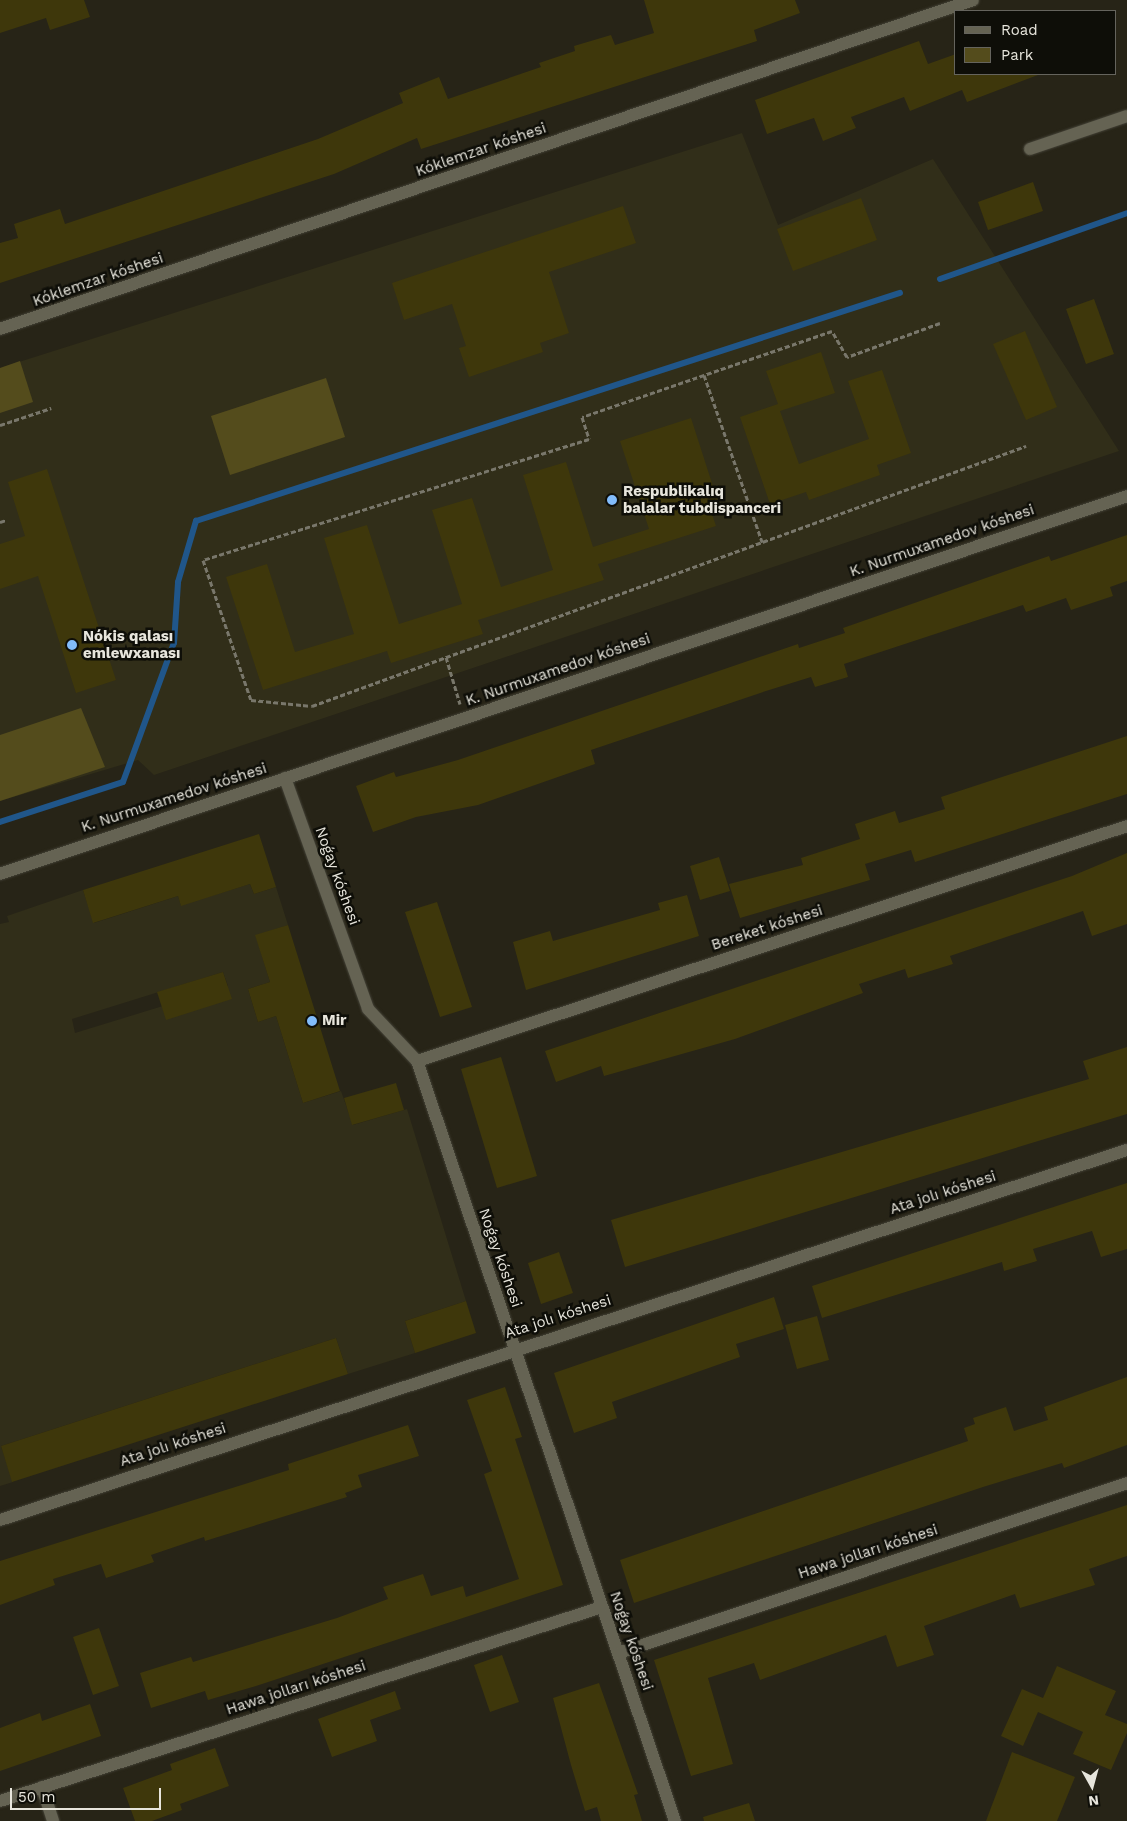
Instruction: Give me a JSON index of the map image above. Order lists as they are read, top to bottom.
{
  "streets": {
    "street": [
      "Kóklemzar kóshesi",
      "K. Nurmuxamedov kóshesi",
      "Noǵay kóshesi",
      "Bereket kóshesi",
      "Ata jolı kóshesi",
      "Hawa jolları kóshesi"
    ]
  },
  "crossings": [
    ["K. Nurmuxamedov kóshesi", "Noǵay kóshesi"],
    ["Noǵay kóshesi", "Bereket kóshesi"],
    ["Noǵay kóshesi", "Ata jolı kóshesi"],
    ["Noǵay kóshesi", "Hawa jolları kóshesi"]
  ],
  "places": ["Respublikalıq balalar tubdispanceri", "Nókis qalası emlewxanası", "Mir"],
  "legend": ["Road", "Park"],
  "scale_bar": "50 m",
  "north": "bottom"
}
